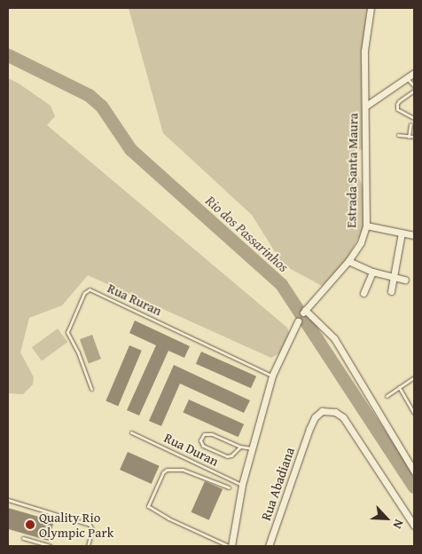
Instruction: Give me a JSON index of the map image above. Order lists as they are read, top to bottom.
{
  "streets": {
    "street": ["Estrada Santa Maura", "Rua Abadiana"],
    "lane": ["Rua Ruran", "Rua Duran"]
  },
  "water": ["Rio dos Passarinhos"],
  "places": ["Quality Rio Olympic Park"],
  "north": "bottom right"
}
